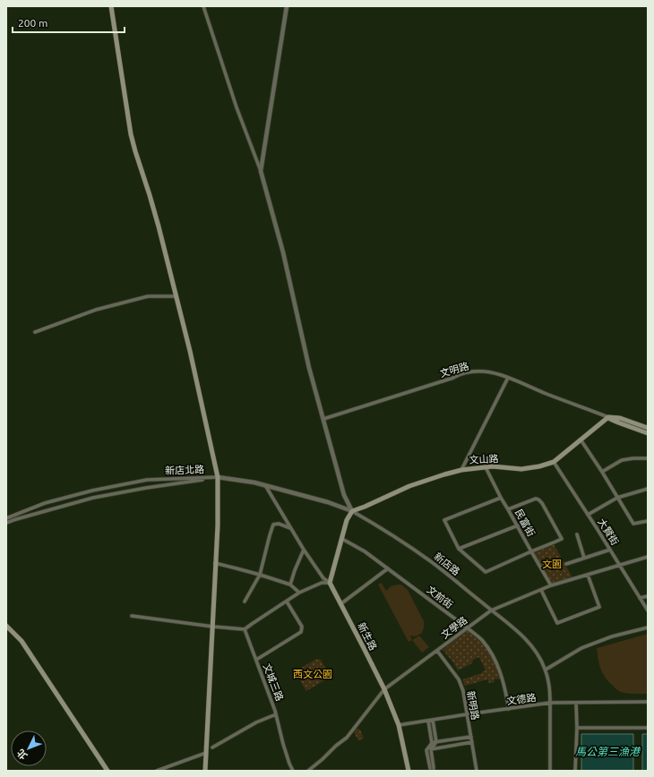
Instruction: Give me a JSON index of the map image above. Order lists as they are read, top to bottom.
{
  "streets": {
    "main road": ["文山路", "新生路"],
    "street": [
      "文明路",
      "新店北路",
      "民富街",
      "大賢街",
      "新店路",
      "文前街",
      "文學路",
      "文城三路",
      "文德路",
      "新明路"
    ]
  },
  "crossings": [
    ["文明路", "文山路"],
    ["文山路", "民富街"],
    ["文山路", "大賢街"],
    ["文山路", "新店路"],
    ["新店北路", "新店路"],
    ["民富街", "文學路"],
    ["大賢街", "文學路"],
    ["新店路", "文學路"],
    ["新店路", "文德路"],
    ["文前街", "文學路"],
    ["文前街", "文德路"],
    ["文學路", "新生路"],
    ["文學路", "新明路"],
    ["新生路", "文德路"],
    ["文德路", "新明路"]
  ],
  "water": ["馬公第三漁港"],
  "parks": ["文園", "西文公園"],
  "scale_bar": "200 m",
  "north": "bottom left"
}
